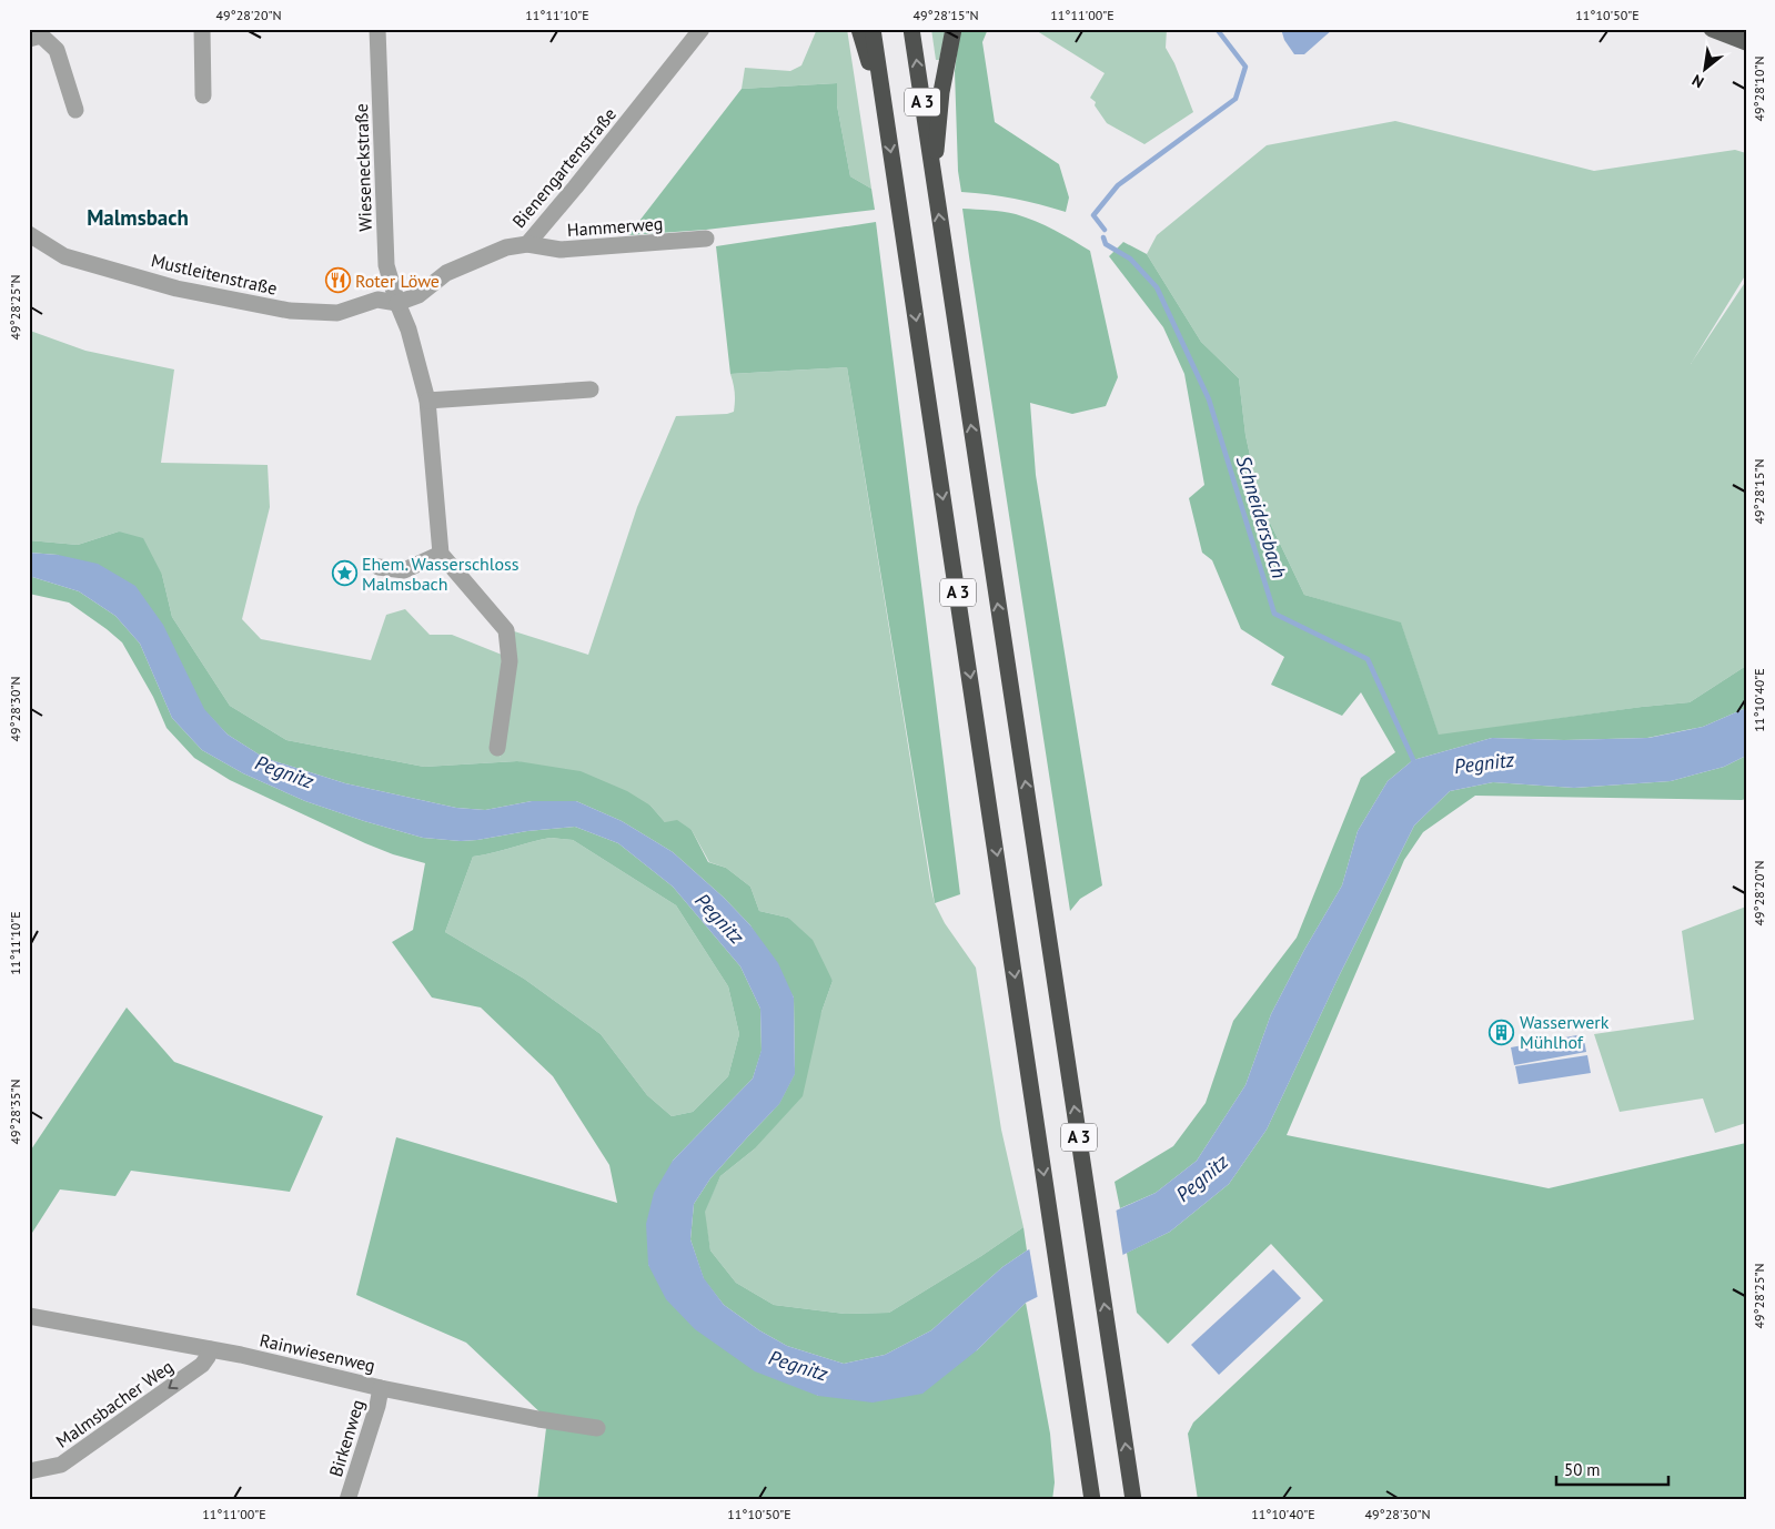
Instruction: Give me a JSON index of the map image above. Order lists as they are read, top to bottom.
{
  "streets": {
    "highway": ["A 3"],
    "street": [
      "Wieseneckstraße",
      "Bienengartenstraße",
      "Hammerweg",
      "Mustleitenstraße",
      "Rainwiesenweg",
      "Malmsbacher Weg",
      "Birkenweg"
    ]
  },
  "crossings": [
    ["Wieseneckstraße", "Bienengartenstraße"],
    ["Wieseneckstraße", "Mustleitenstraße"],
    ["Bienengartenstraße", "Hammerweg"],
    ["Bienengartenstraße", "Mustleitenstraße"],
    ["Rainwiesenweg", "Malmsbacher Weg"],
    ["Rainwiesenweg", "Birkenweg"]
  ],
  "one_way": ["Malmsbacher Weg"],
  "districts": ["Malmsbach"],
  "water": ["Schneidersbach", "Pegnitz"],
  "places": {
    "restaurant": ["Roter Löwe"],
    "place": ["Ehem. Wasserschloss Malmsbach"],
    "building": ["Wasserwerk Mühlhof"]
  },
  "scale_bar": "50 m",
  "north": "bottom left",
  "coordinates": [
    "49°28'20\"N",
    "11°11'10\"E",
    "49°28'15\"N",
    "11°11'00\"E",
    "11°10'50\"E",
    "49°28'10\"N",
    "49°28'25\"N",
    "11°10'40\"E",
    "49°28'30\"N",
    "49°28'35\"N"
  ]
}
